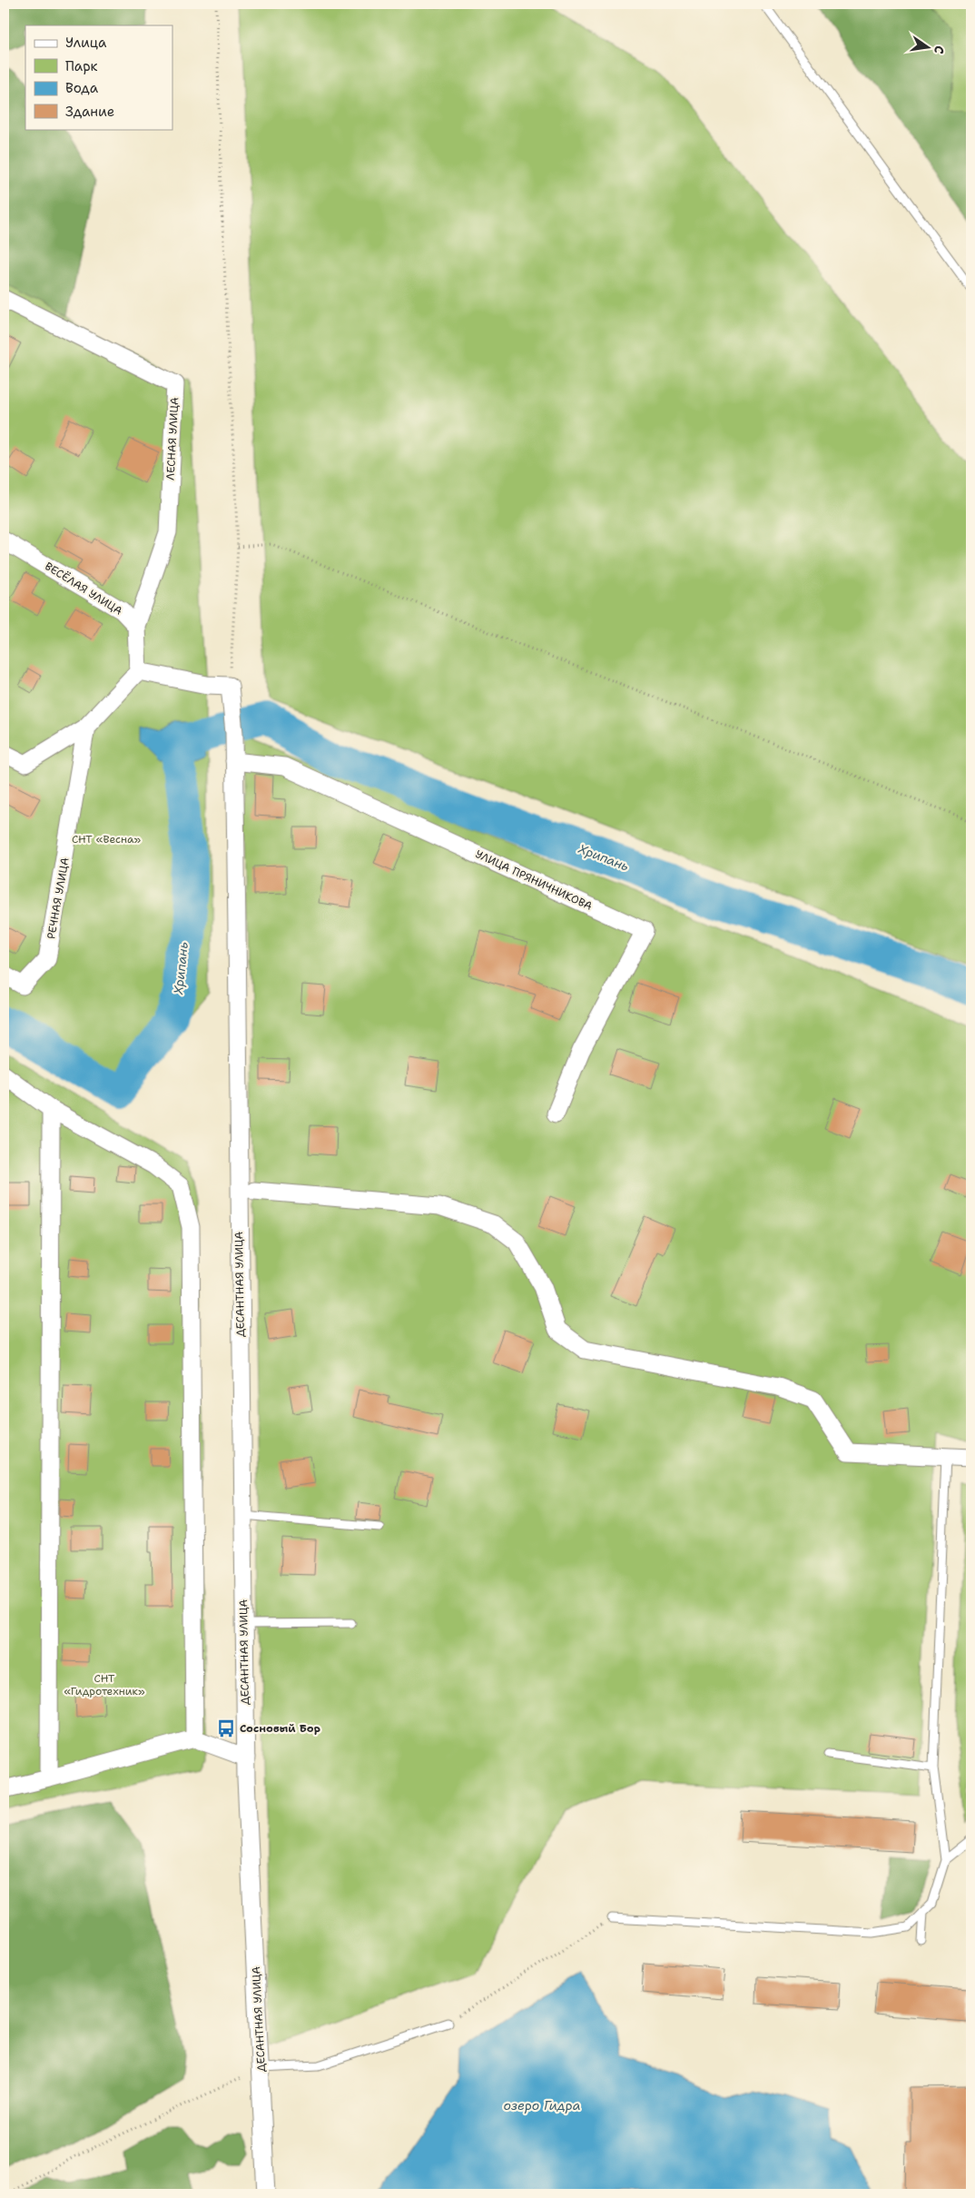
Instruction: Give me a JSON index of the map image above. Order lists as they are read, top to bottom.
{
  "streets": {
    "street": [
      "ЛЕСНАЯ УЛИЦА",
      "ВЕСЁЛАЯ УЛИЦА",
      "УЛИЦА ПРЯНИЧНИКОВА",
      "РЕЧНАЯ УЛИЦА",
      "ДЕСАНТНАЯ УЛИЦА"
    ]
  },
  "crossings": [
    ["ЛЕСНАЯ УЛИЦА", "ВЕСЁЛАЯ УЛИЦА"],
    ["УЛИЦА ПРЯНИЧНИКОВА", "ДЕСАНТНАЯ УЛИЦА"]
  ],
  "water": ["Хрипань", "озеро Гидра"],
  "parks": ["СНТ «Весна»", "СНТ «Гидротехник»"],
  "places": {
    "bus stop": ["Сосновый Бор"]
  },
  "legend": [
    "Улица",
    "Парк",
    "Вода",
    "Здание"
  ],
  "north": "right"
}
